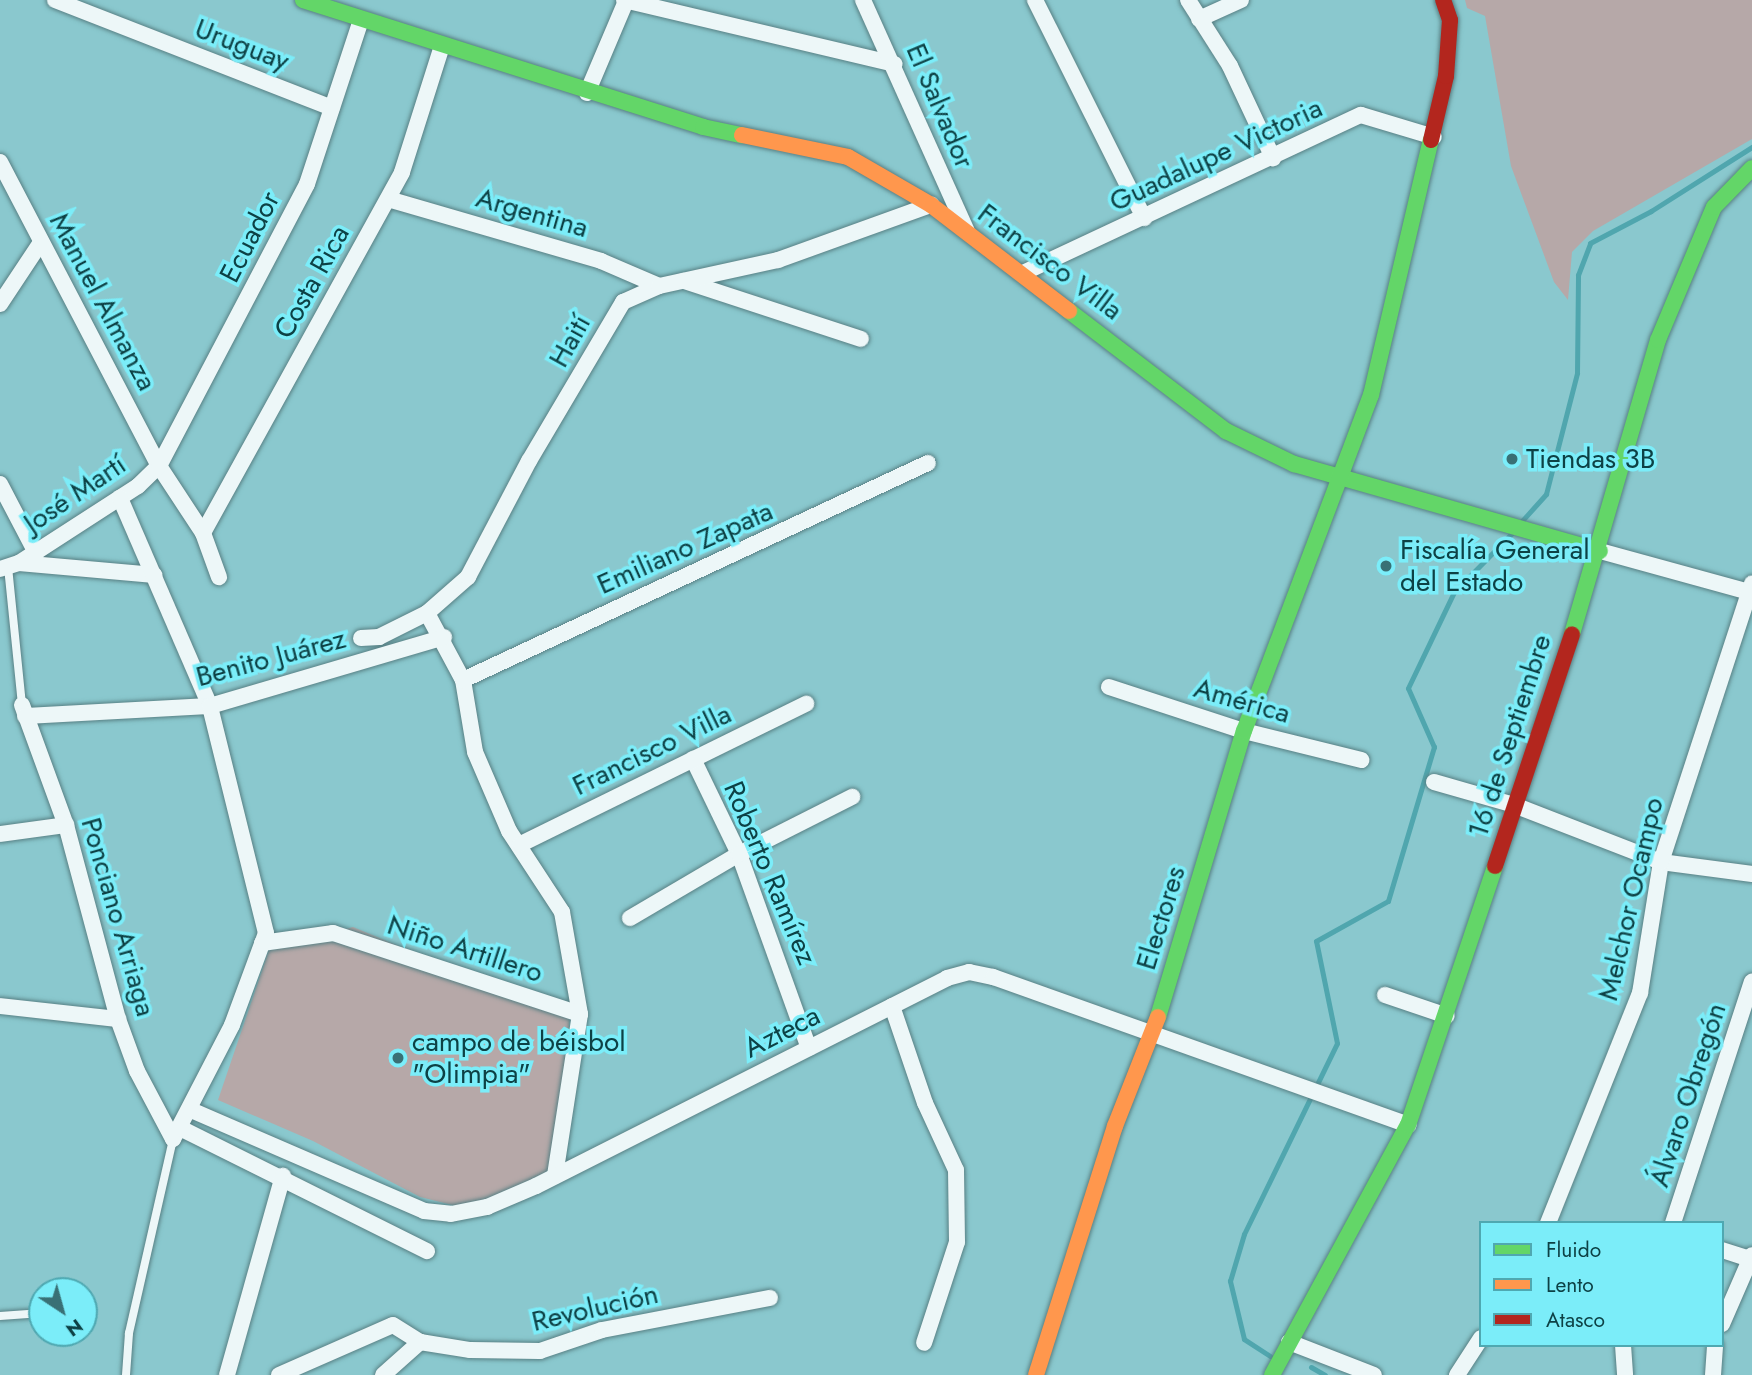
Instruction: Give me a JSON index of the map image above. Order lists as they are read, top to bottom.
{
  "streets": {
    "street": [
      "Uruguay",
      "El Salvador",
      "Guadalupe Victoria",
      "Argentina",
      "Ecuador",
      "Francisco Villa",
      "Costa Rica",
      "Manuel Almanza",
      "Haití",
      "José Martí",
      "Emiliano Zapata",
      "Benito Juárez",
      "América",
      "16 de Septiembre",
      "Roberto Ramírez",
      "Melchor Ocampo",
      "Ponciano Arriaga",
      "Electores",
      "Niño Artillero",
      "Azteca",
      "Álvaro Obregón",
      "Revolución"
    ]
  },
  "crossings": [
    ["Uruguay", "Ecuador"],
    ["El Salvador", "Francisco Villa"],
    ["Guadalupe Victoria", "Francisco Villa"],
    ["Guadalupe Victoria", "Electores"],
    ["Argentina", "Costa Rica"],
    ["Argentina", "Haití"],
    ["Ecuador", "Francisco Villa"],
    ["Ecuador", "Manuel Almanza"],
    ["Ecuador", "José Martí"],
    ["Francisco Villa", "Costa Rica"],
    ["Francisco Villa", "Haití"],
    ["Francisco Villa", "16 de Septiembre"],
    ["Francisco Villa", "Roberto Ramírez"],
    ["Francisco Villa", "Melchor Ocampo"],
    ["Francisco Villa", "Electores"],
    ["Manuel Almanza", "José Martí"],
    ["Benito Juárez", "Ponciano Arriaga"],
    ["América", "Electores"],
    ["16 de Septiembre", "Azteca"],
    ["Roberto Ramírez", "Azteca"],
    ["Electores", "Azteca"]
  ],
  "places": ["Tiendas 3B", "Fiscalía General del Estado", "campo de béisbol \"Olimpia\""],
  "legend": ["Fluido", "Lento", "Atasco"],
  "north": "bottom right"
}
